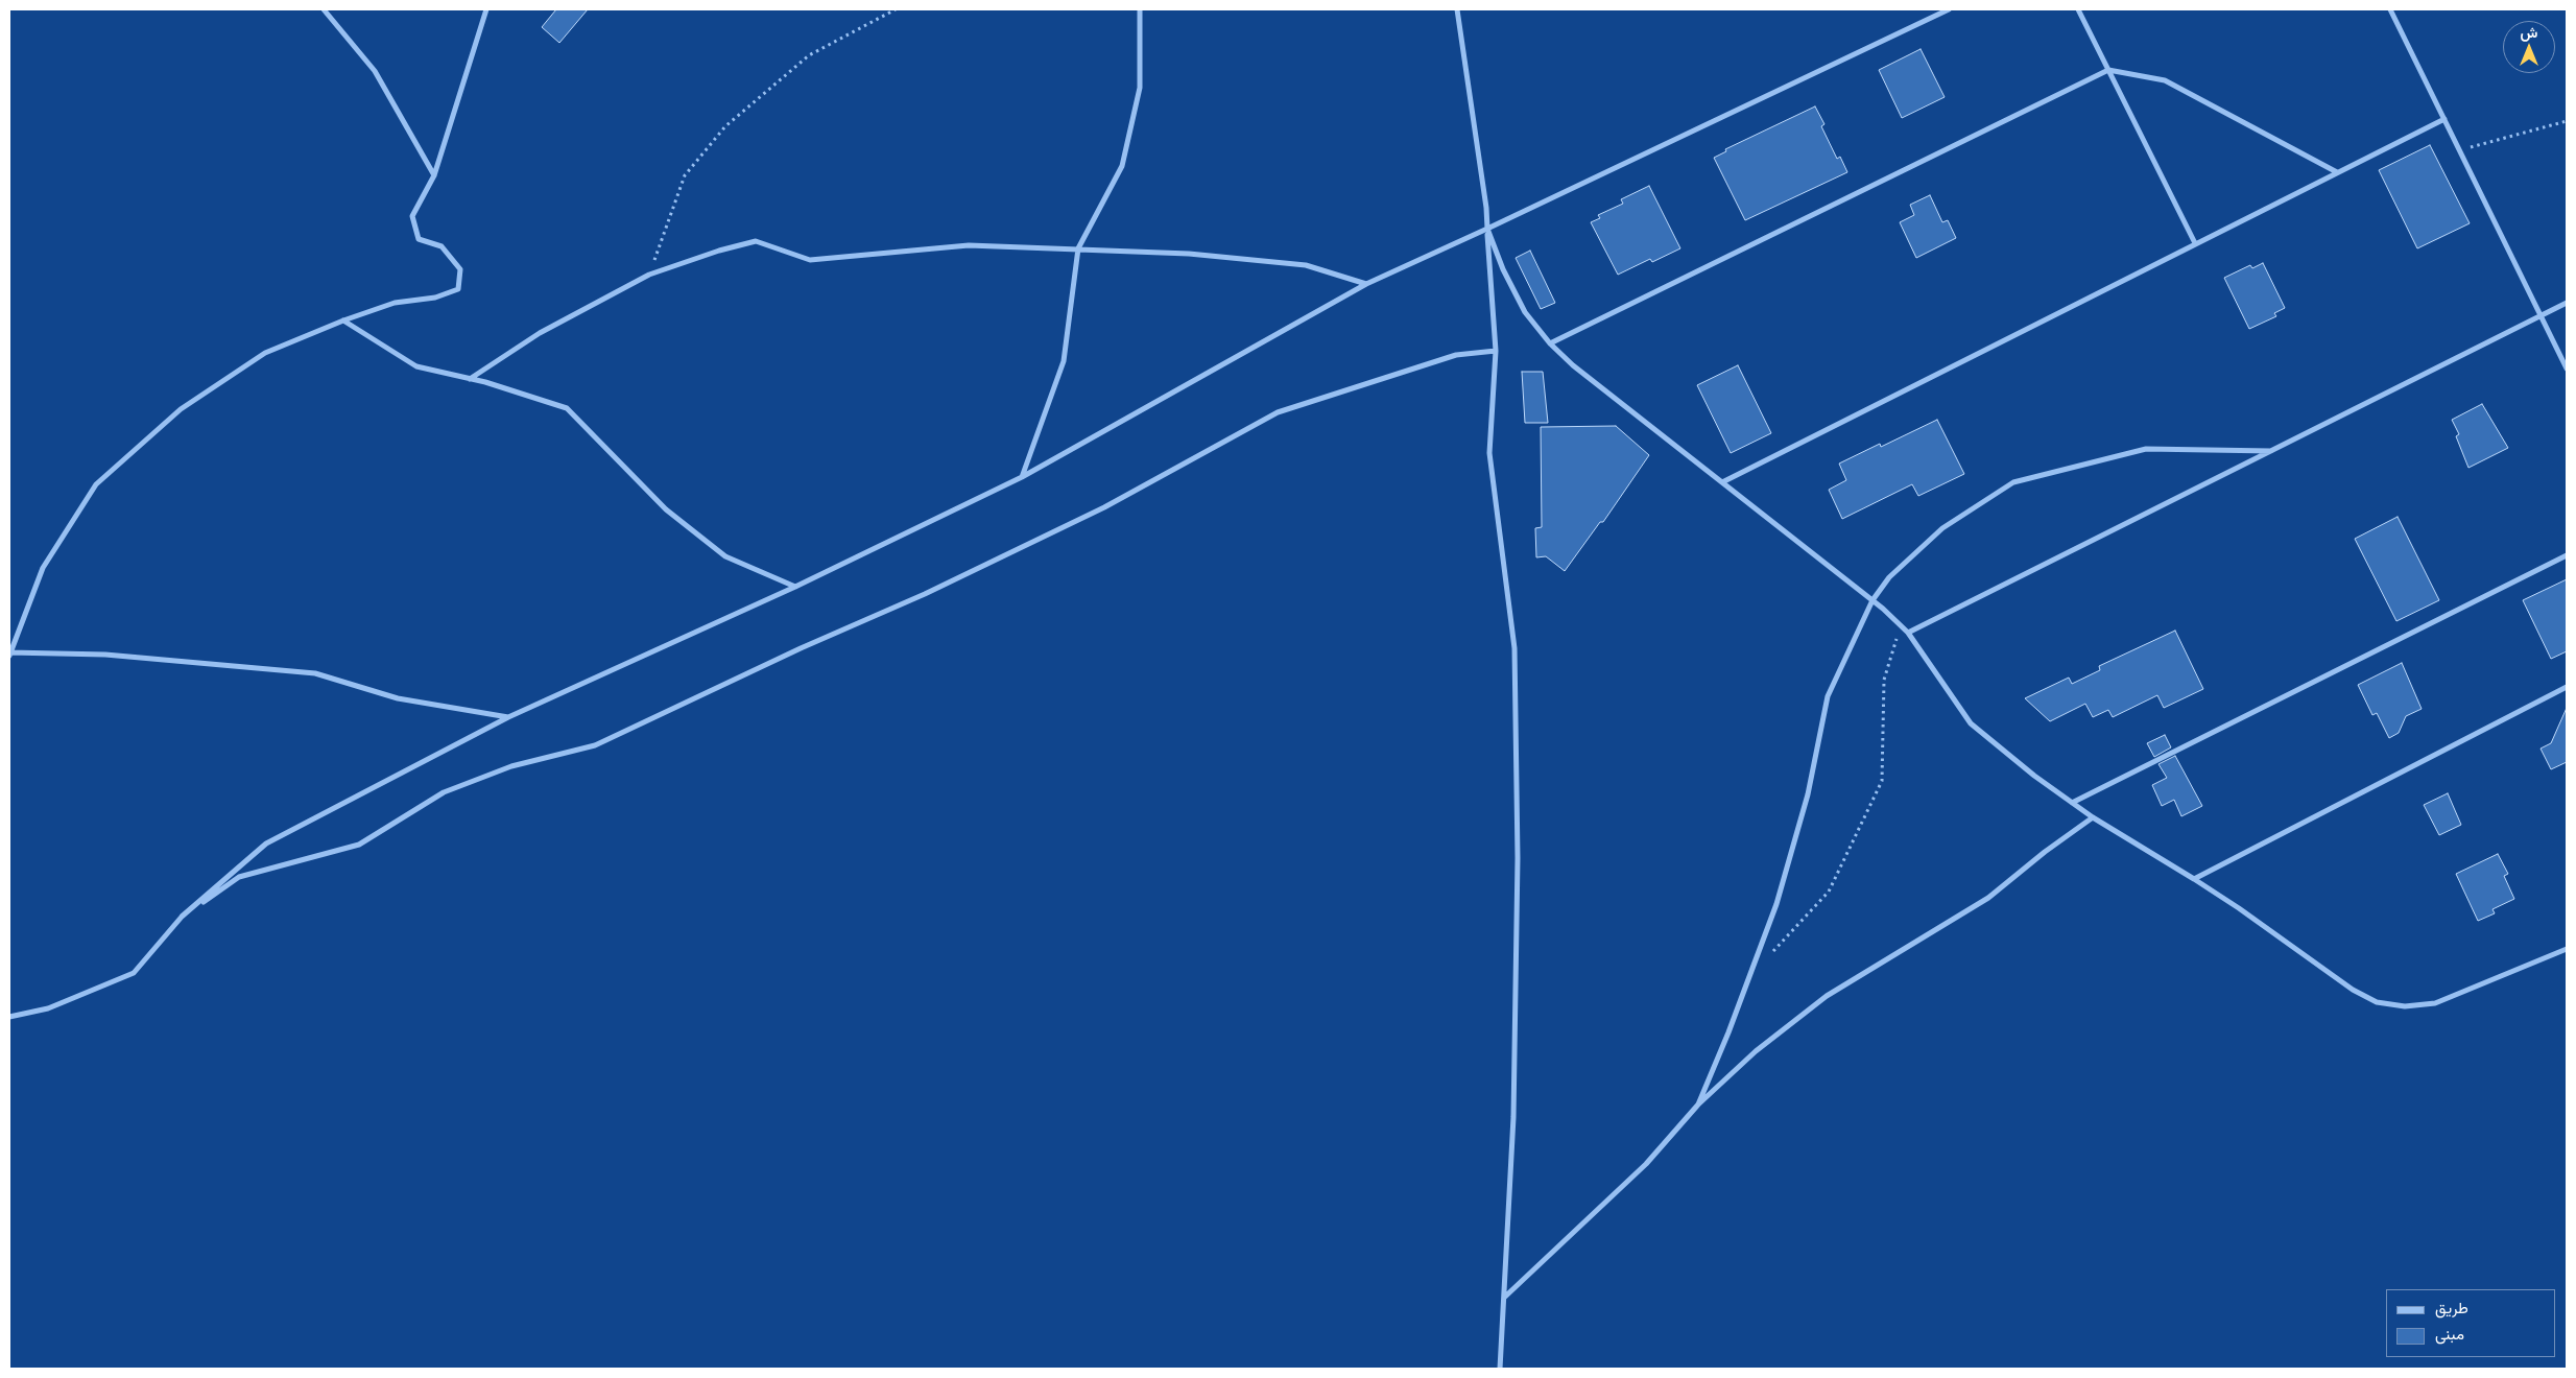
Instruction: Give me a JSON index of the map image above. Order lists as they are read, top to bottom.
{
  "legend": ["طريق", "مبنى"],
  "north": "top"
}
